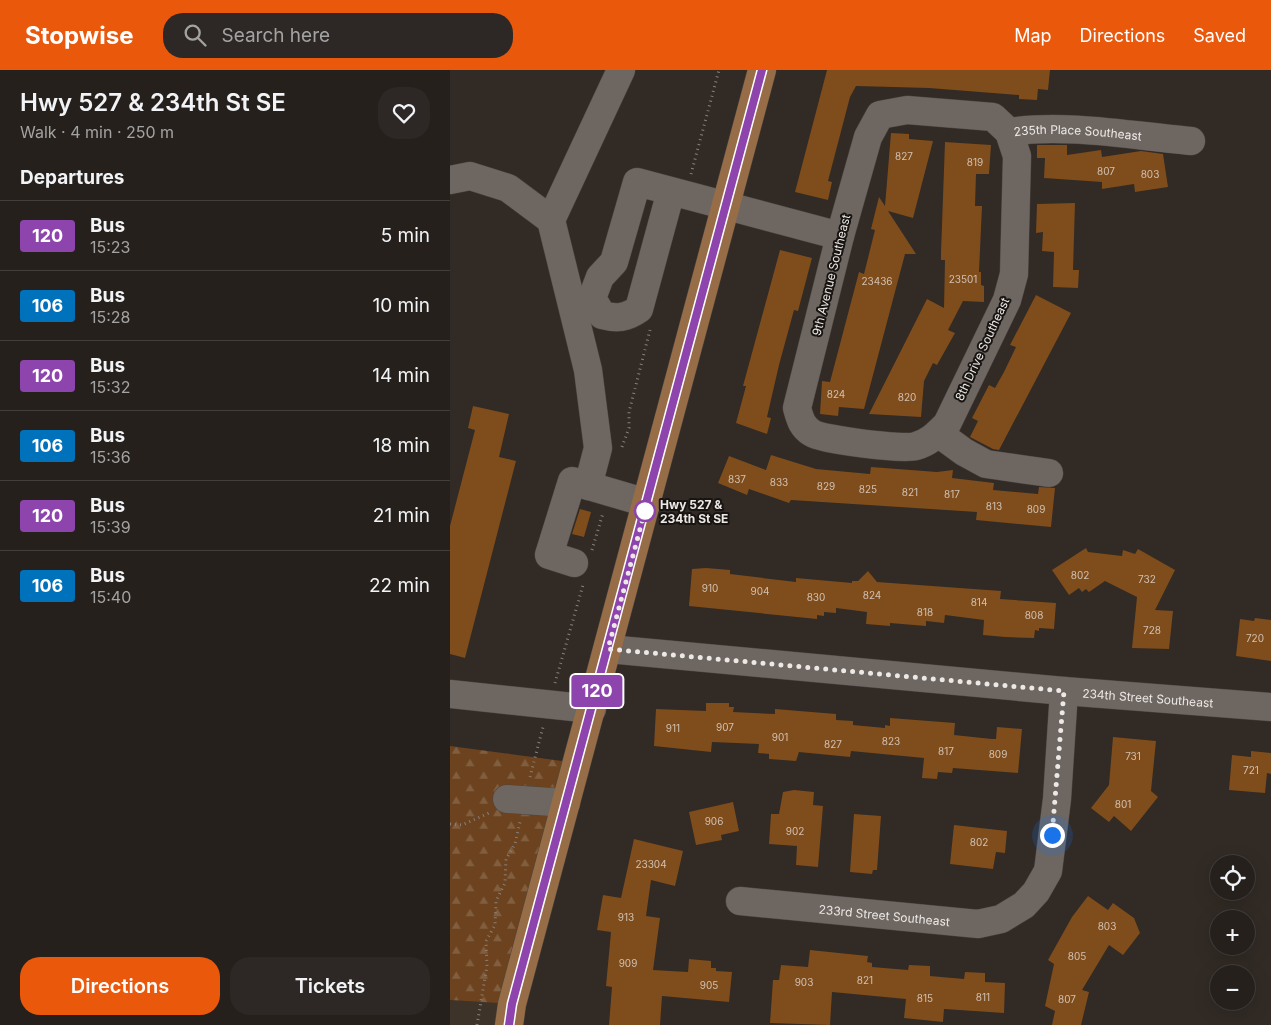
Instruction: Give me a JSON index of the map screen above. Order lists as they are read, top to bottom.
{
  "streets": {
    "street": [
      "235th Place Southeast",
      "9th Avenue Southeast",
      "8th Drive Southeast",
      "234th Street Southeast",
      "233rd Street Southeast"
    ]
  },
  "crossings": [
    ["235th Place Southeast", "9th Avenue Southeast"],
    ["235th Place Southeast", "8th Drive Southeast"],
    ["9th Avenue Southeast", "8th Drive Southeast"],
    ["234th Street Southeast", "233rd Street Southeast"]
  ],
  "places": ["Hwy 527 & 234th St SE"],
  "lines": ["bus line 120"],
  "house_numbers": [
    "827",
    "819",
    "807",
    "803",
    "23501",
    "23436",
    "824",
    "820",
    "837",
    "833",
    "829",
    "825",
    "821",
    "817",
    "813",
    "809",
    "802",
    "732",
    "910",
    "904",
    "824",
    "830",
    "814",
    "818",
    "808",
    "728",
    "720",
    "907",
    "911",
    "901",
    "823",
    "827",
    "817",
    "809",
    "731",
    "721",
    "801",
    "906",
    "902",
    "802",
    "23304",
    "913",
    "803",
    "805",
    "909",
    "821",
    "903",
    "905",
    "811",
    "815",
    "807"
  ],
  "page": {
    "header": "Stopwise",
    "search": "Search here",
    "nav": ["Map", "Directions", "Saved"],
    "heading": [
      ["Hwy 527 & 234th St SE", "Walk · 4 min · 250 m"],
      "Departures"
    ],
    "on_map": "120",
    "list": [
      {
        "mark": "120",
        "name": "Bus",
        "note": "15:23",
        "value": "5 min"
      },
      {
        "mark": "106",
        "name": "Bus",
        "note": "15:28",
        "value": "10 min"
      },
      {
        "mark": "120",
        "name": "Bus",
        "note": "15:32",
        "value": "14 min"
      },
      {
        "mark": "106",
        "name": "Bus",
        "note": "15:36",
        "value": "18 min"
      },
      {
        "mark": "120",
        "name": "Bus",
        "note": "15:39",
        "value": "21 min"
      },
      {
        "mark": "106",
        "name": "Bus",
        "note": "15:40",
        "value": "22 min"
      }
    ],
    "map_buttons": ["+", "−"],
    "buttons": ["Directions", "Tickets"]
  }
}
